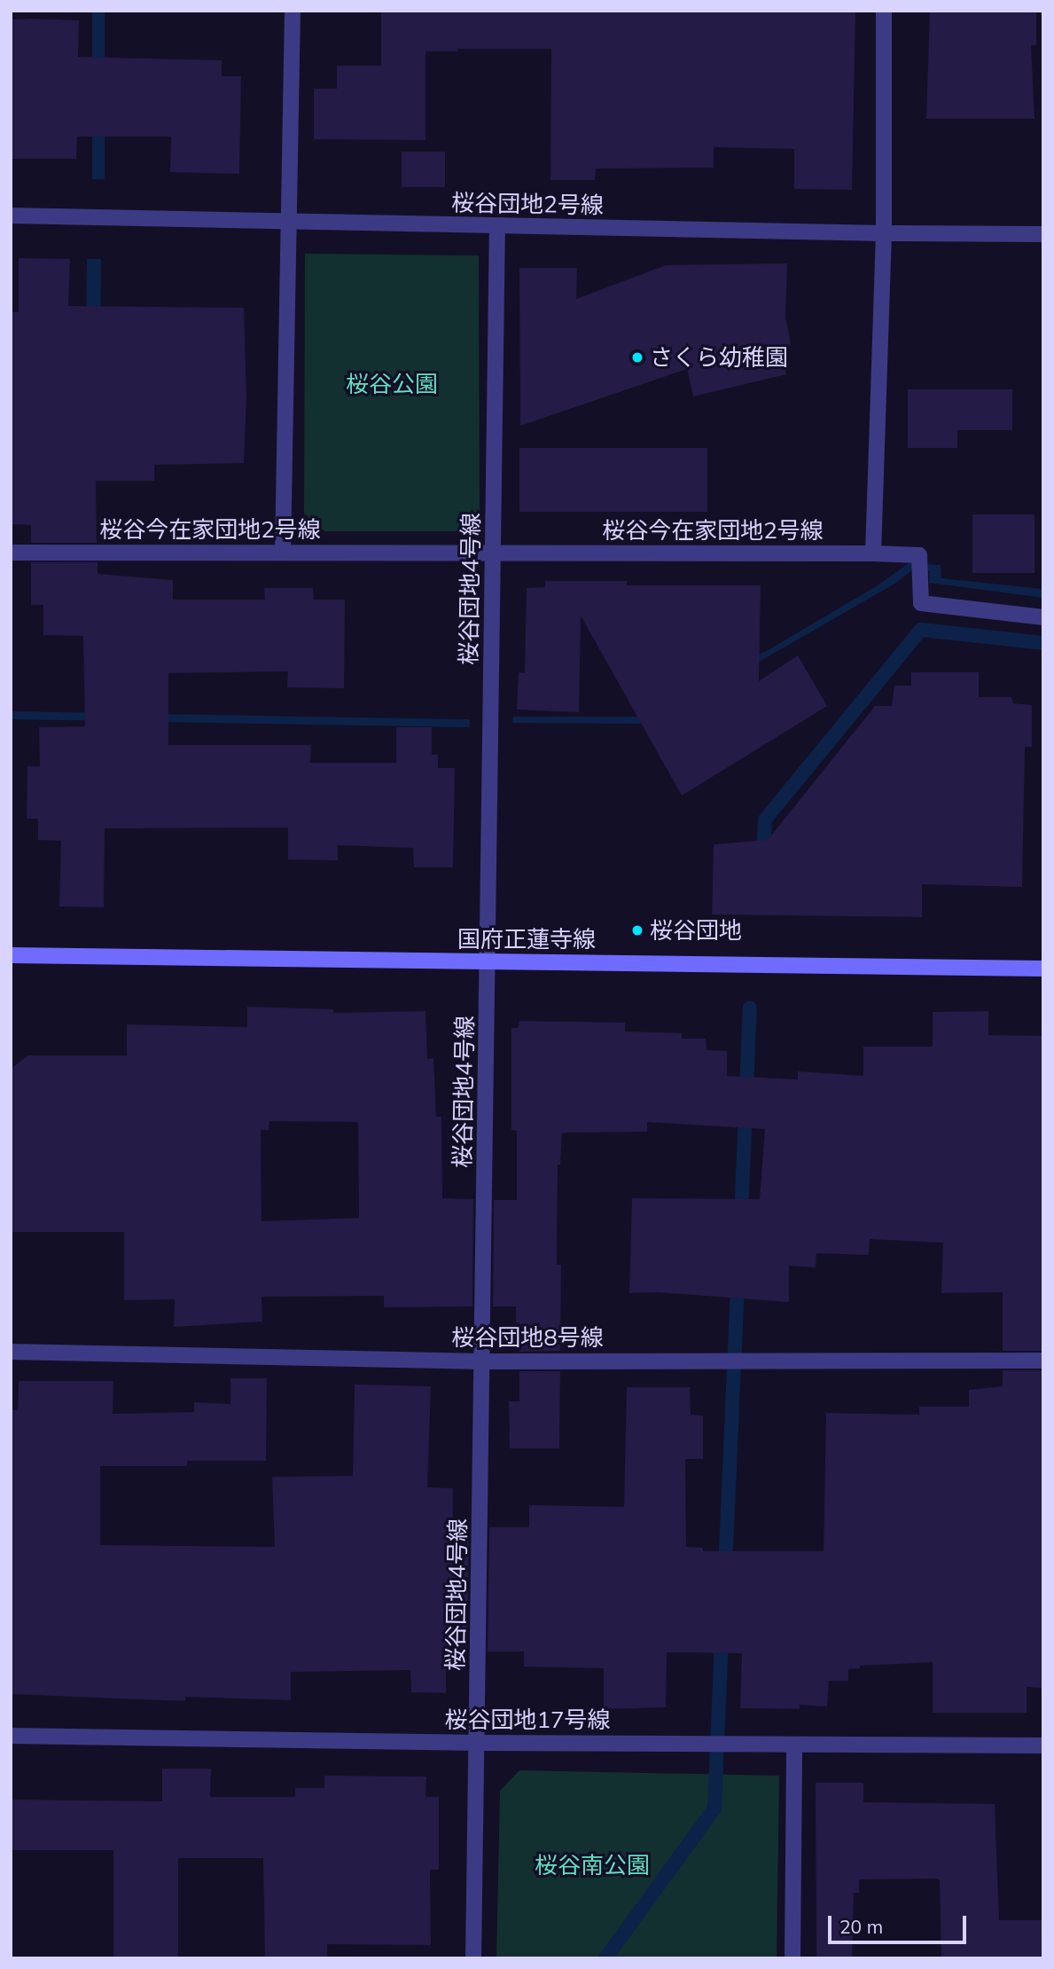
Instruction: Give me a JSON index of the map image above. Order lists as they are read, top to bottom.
{
  "streets": {
    "main road": ["国府正蓮寺線"],
    "street": [
      "桜谷団地2号線",
      "桜谷今在家団地2号線",
      "桜谷団地4号線",
      "桜谷団地8号線",
      "桜谷団地17号線"
    ]
  },
  "crossings": [
    ["桜谷団地2号線", "桜谷団地4号線"],
    ["桜谷今在家団地2号線", "桜谷団地4号線"],
    ["桜谷団地4号線", "国府正蓮寺線"],
    ["桜谷団地4号線", "桜谷団地8号線"],
    ["桜谷団地4号線", "桜谷団地17号線"]
  ],
  "parks": ["桜谷公園", "桜谷南公園"],
  "places": ["さくら幼稚園", "桜谷団地"],
  "scale_bar": "20 m"
}
